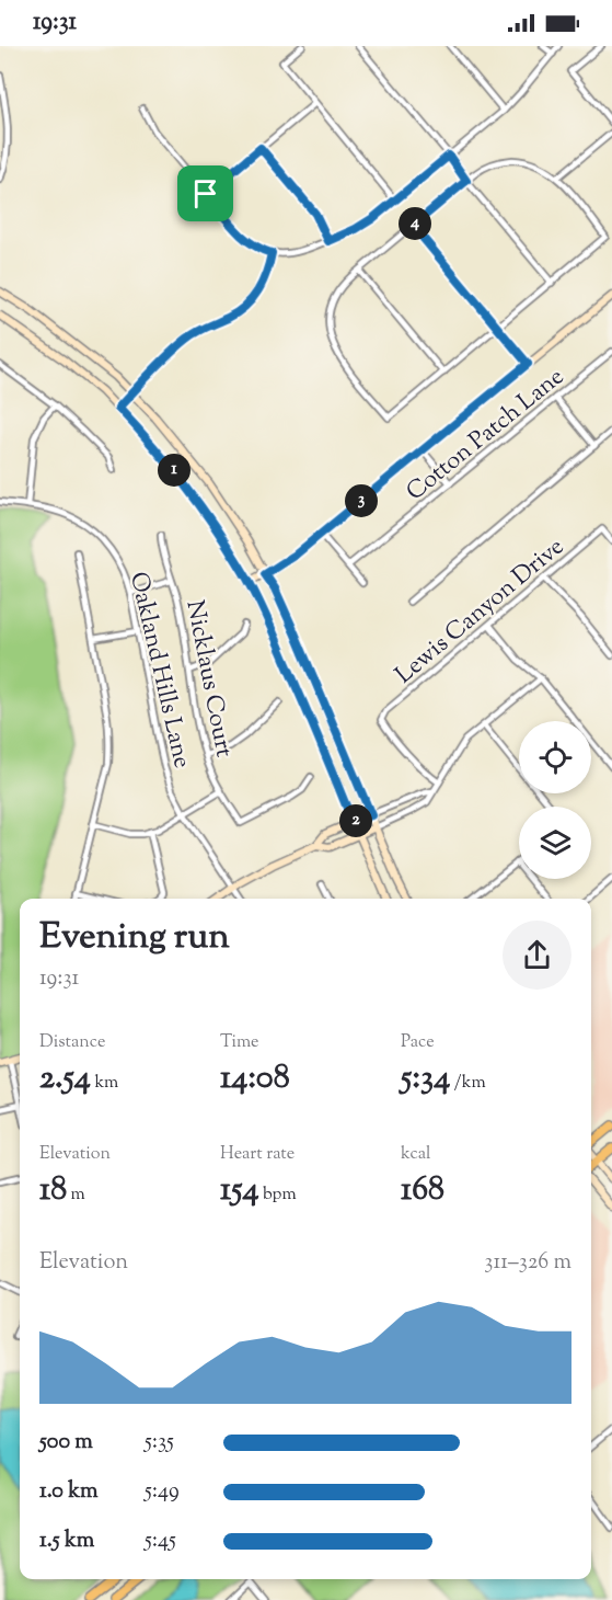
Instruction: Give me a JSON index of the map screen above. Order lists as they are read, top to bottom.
{
  "streets": {
    "street": [
      "Cotton Patch Lane",
      "Lewis Canyon Drive",
      "Oakland Hills Lane",
      "Nicklaus Court"
    ]
  },
  "page": {
    "status": "19:31",
    "pins": [
      "4",
      "1",
      "3",
      "2"
    ],
    "heading": ["Evening run", "19:31"],
    "stats": [
      ["Distance", "2.54 km"],
      ["Time", "14:08"],
      ["Pace", "5:34 /km"],
      ["Elevation", "18 m"],
      ["Heart rate", "154 bpm"],
      ["kcal", "168"]
    ],
    "chart": ["Elevation", "311–326 m"],
    "list": [
      {
        "name": "500 m",
        "note": "5:35"
      },
      {
        "name": "1.0 km",
        "note": "5:49"
      },
      {
        "name": "1.5 km",
        "note": "5:45"
      }
    ]
  }
}
